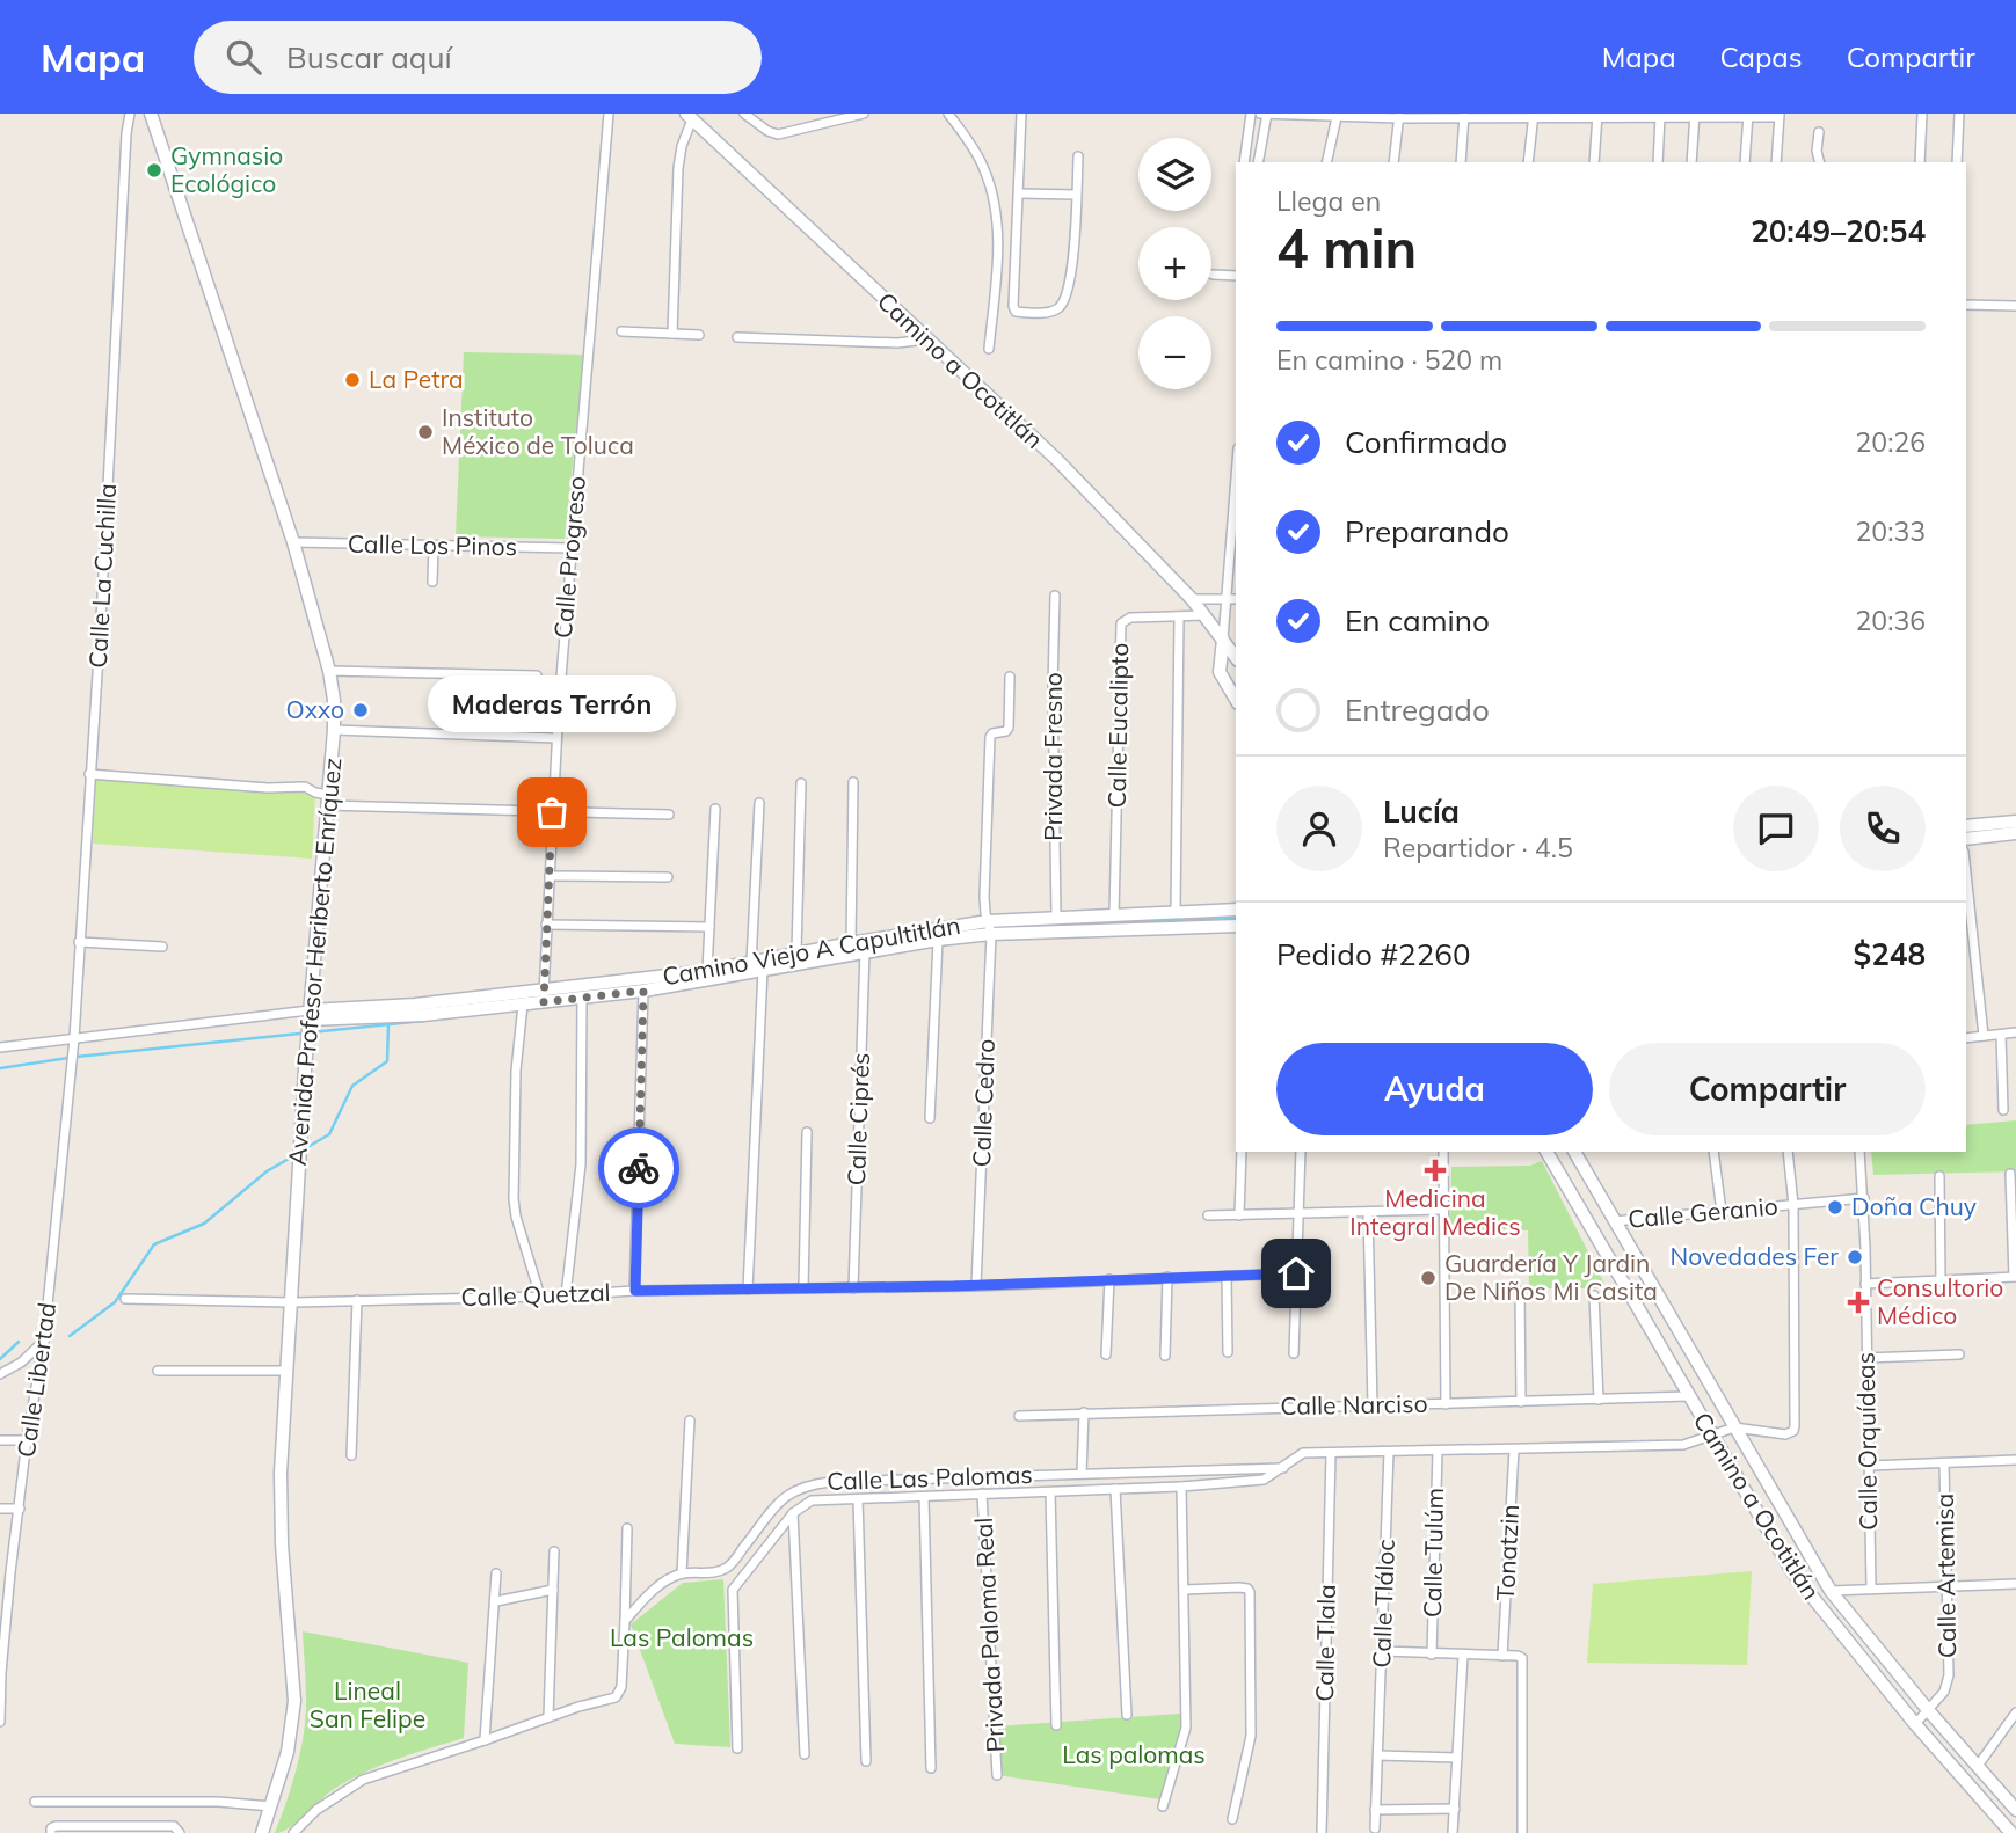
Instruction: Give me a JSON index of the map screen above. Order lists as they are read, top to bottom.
{
  "streets": {
    "main road": ["Camino a Ocotitlán", "Camino Viejo A Capultitlán", "Avenida Profesor Heriberto Enríquez"],
    "street": [
      "Calle Los Pinos",
      "Calle Progreso",
      "Calle La Cuchilla",
      "Calle Eucalipto",
      "Privada Fresno",
      "Calle Cedro",
      "Calle Ciprés",
      "Calle Geranio",
      "Calle Quetzal",
      "Calle Libertad",
      "Calle Narciso",
      "Calle Orquídeas",
      "Calle Las Palomas",
      "Calle Tulúm",
      "Tonatzin",
      "Calle Artemisa",
      "Calle Tláloc",
      "Privada Paloma Real",
      "Calle Tlala"
    ]
  },
  "crossings": [
    ["Camino a Ocotitlán", "Calle Eucalipto"],
    ["Camino a Ocotitlán", "Calle Geranio"],
    ["Camino a Ocotitlán", "Calle Narciso"],
    ["Camino a Ocotitlán", "Calle Las Palomas"],
    ["Camino a Ocotitlán", "Calle Artemisa"],
    ["Calle Los Pinos", "Calle Progreso"],
    ["Calle Los Pinos", "Avenida Profesor Heriberto Enríquez"],
    ["Calle Progreso", "Camino Viejo A Capultitlán"],
    ["Calle La Cuchilla", "Camino Viejo A Capultitlán"],
    ["Calle La Cuchilla", "Calle Libertad"],
    ["Calle Eucalipto", "Camino Viejo A Capultitlán"],
    ["Privada Fresno", "Camino Viejo A Capultitlán"],
    ["Camino Viejo A Capultitlán", "Avenida Profesor Heriberto Enríquez"],
    ["Camino Viejo A Capultitlán", "Calle Cedro"],
    ["Camino Viejo A Capultitlán", "Calle Ciprés"],
    ["Camino Viejo A Capultitlán", "Calle Libertad"],
    ["Avenida Profesor Heriberto Enríquez", "Calle Quetzal"],
    ["Calle Cedro", "Calle Quetzal"],
    ["Calle Ciprés", "Calle Quetzal"],
    ["Calle Geranio", "Calle Orquídeas"],
    ["Calle Las Palomas", "Calle Tulúm"],
    ["Calle Las Palomas", "Tonatzin"],
    ["Calle Las Palomas", "Calle Tláloc"],
    ["Calle Las Palomas", "Privada Paloma Real"],
    ["Calle Las Palomas", "Calle Tlala"]
  ],
  "parks": ["Las Palomas", "Lineal San Felipe", "Las palomas"],
  "places": {
    "other": [
      "Gymnasio Ecológico",
      "La Petra",
      "Instituto México de Toluca",
      "Oxxo",
      "Maderas Terrón",
      "Doña Chuy",
      "Novedades Fer",
      "Guardería Y Jardin De Niños Mi Casita"
    ],
    "health": ["Medicina Integral Medics", "Consultorio Médico"]
  },
  "page": {
    "header": "Mapa",
    "search": "Buscar aquí",
    "nav": ["Mapa", "Capas", "Compartir"],
    "map_buttons": ["+", "−"],
    "heading": ["4 min", "Llega en", "20:49–20:54"],
    "panel": [
      "Lucía",
      "Repartidor · 4.5",
      "Pedido #2260",
      "$248"
    ],
    "bar": "En camino · 520 m",
    "list": [
      ["Confirmado", "20:26"],
      ["Preparando", "20:33"],
      ["En camino", "20:36"],
      "Entregado"
    ],
    "bubble": "Maderas Terrón",
    "buttons": ["Ayuda", "Compartir"]
  }
}
